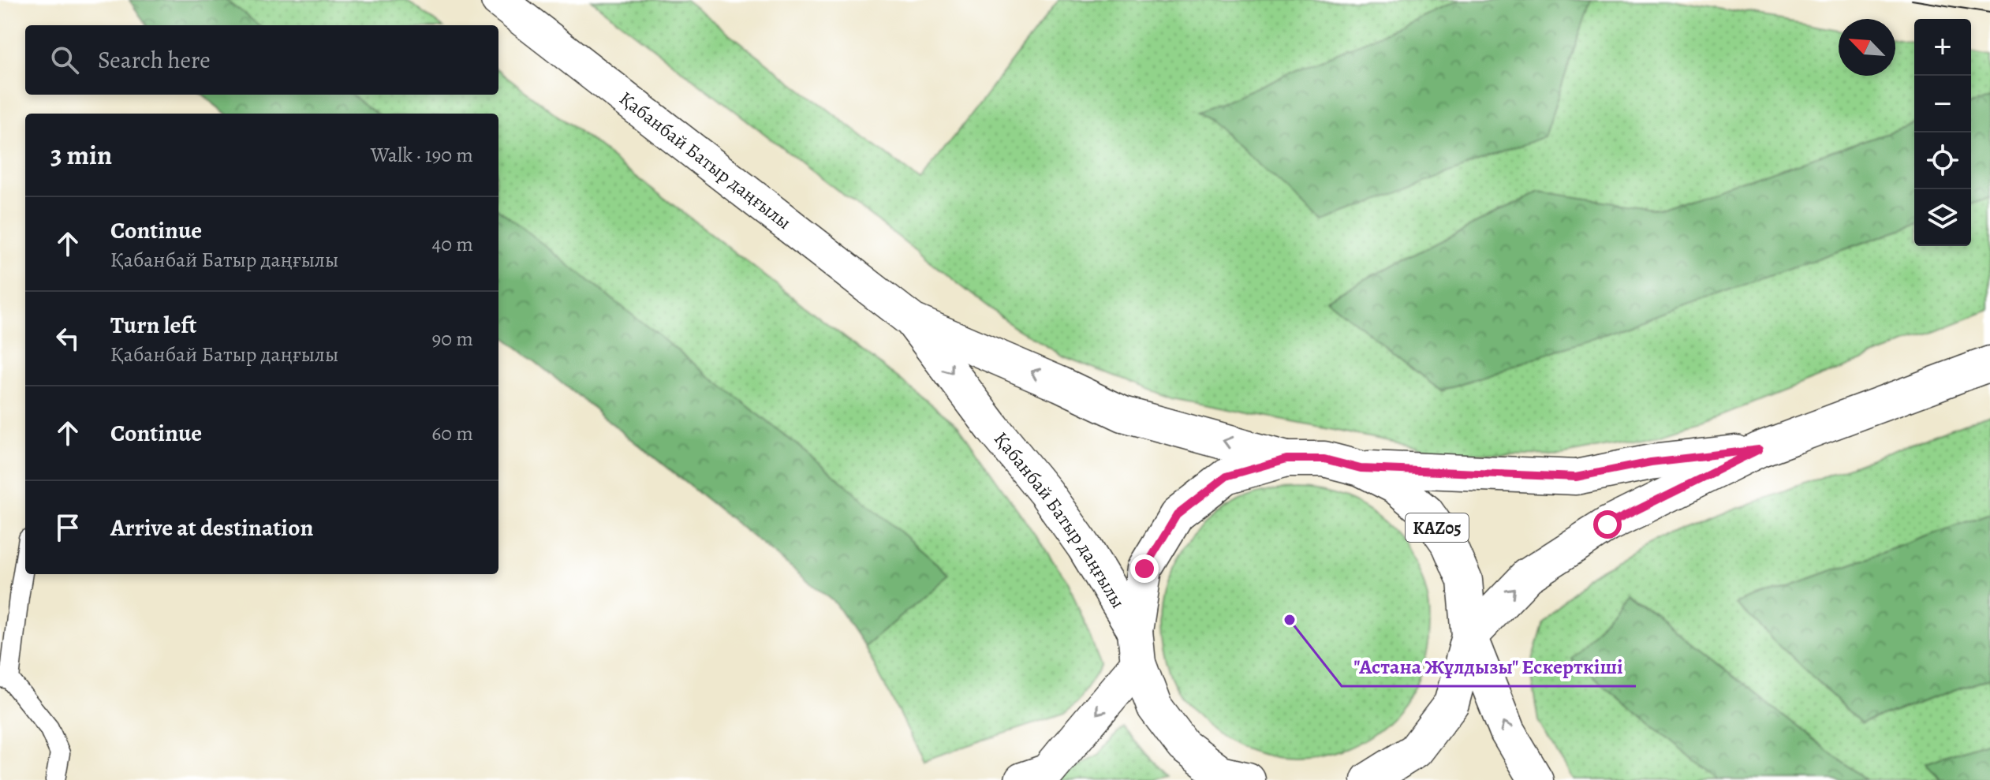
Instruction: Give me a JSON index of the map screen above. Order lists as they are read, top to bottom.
{
  "streets": {
    "main road": ["Қабанбай Батыр даңғылы", "KАZ05"]
  },
  "crossings": [
    ["Қабанбай Батыр даңғылы", "KАZ05"]
  ],
  "places": ["\"Астана Жұлдызы\" Ескерткіші"],
  "north": "top left",
  "page": {
    "map_buttons": ["+", "−"],
    "search": "Search here",
    "heading": ["3 min", "Walk · 190 m"],
    "list": [
      ["Continue", "Қабанбай Батыр даңғылы", "40 m"],
      ["Turn left", "Қабанбай Батыр даңғылы", "90 m"],
      ["Continue", "60 m"],
      "Arrive at destination"
    ]
  }
}
